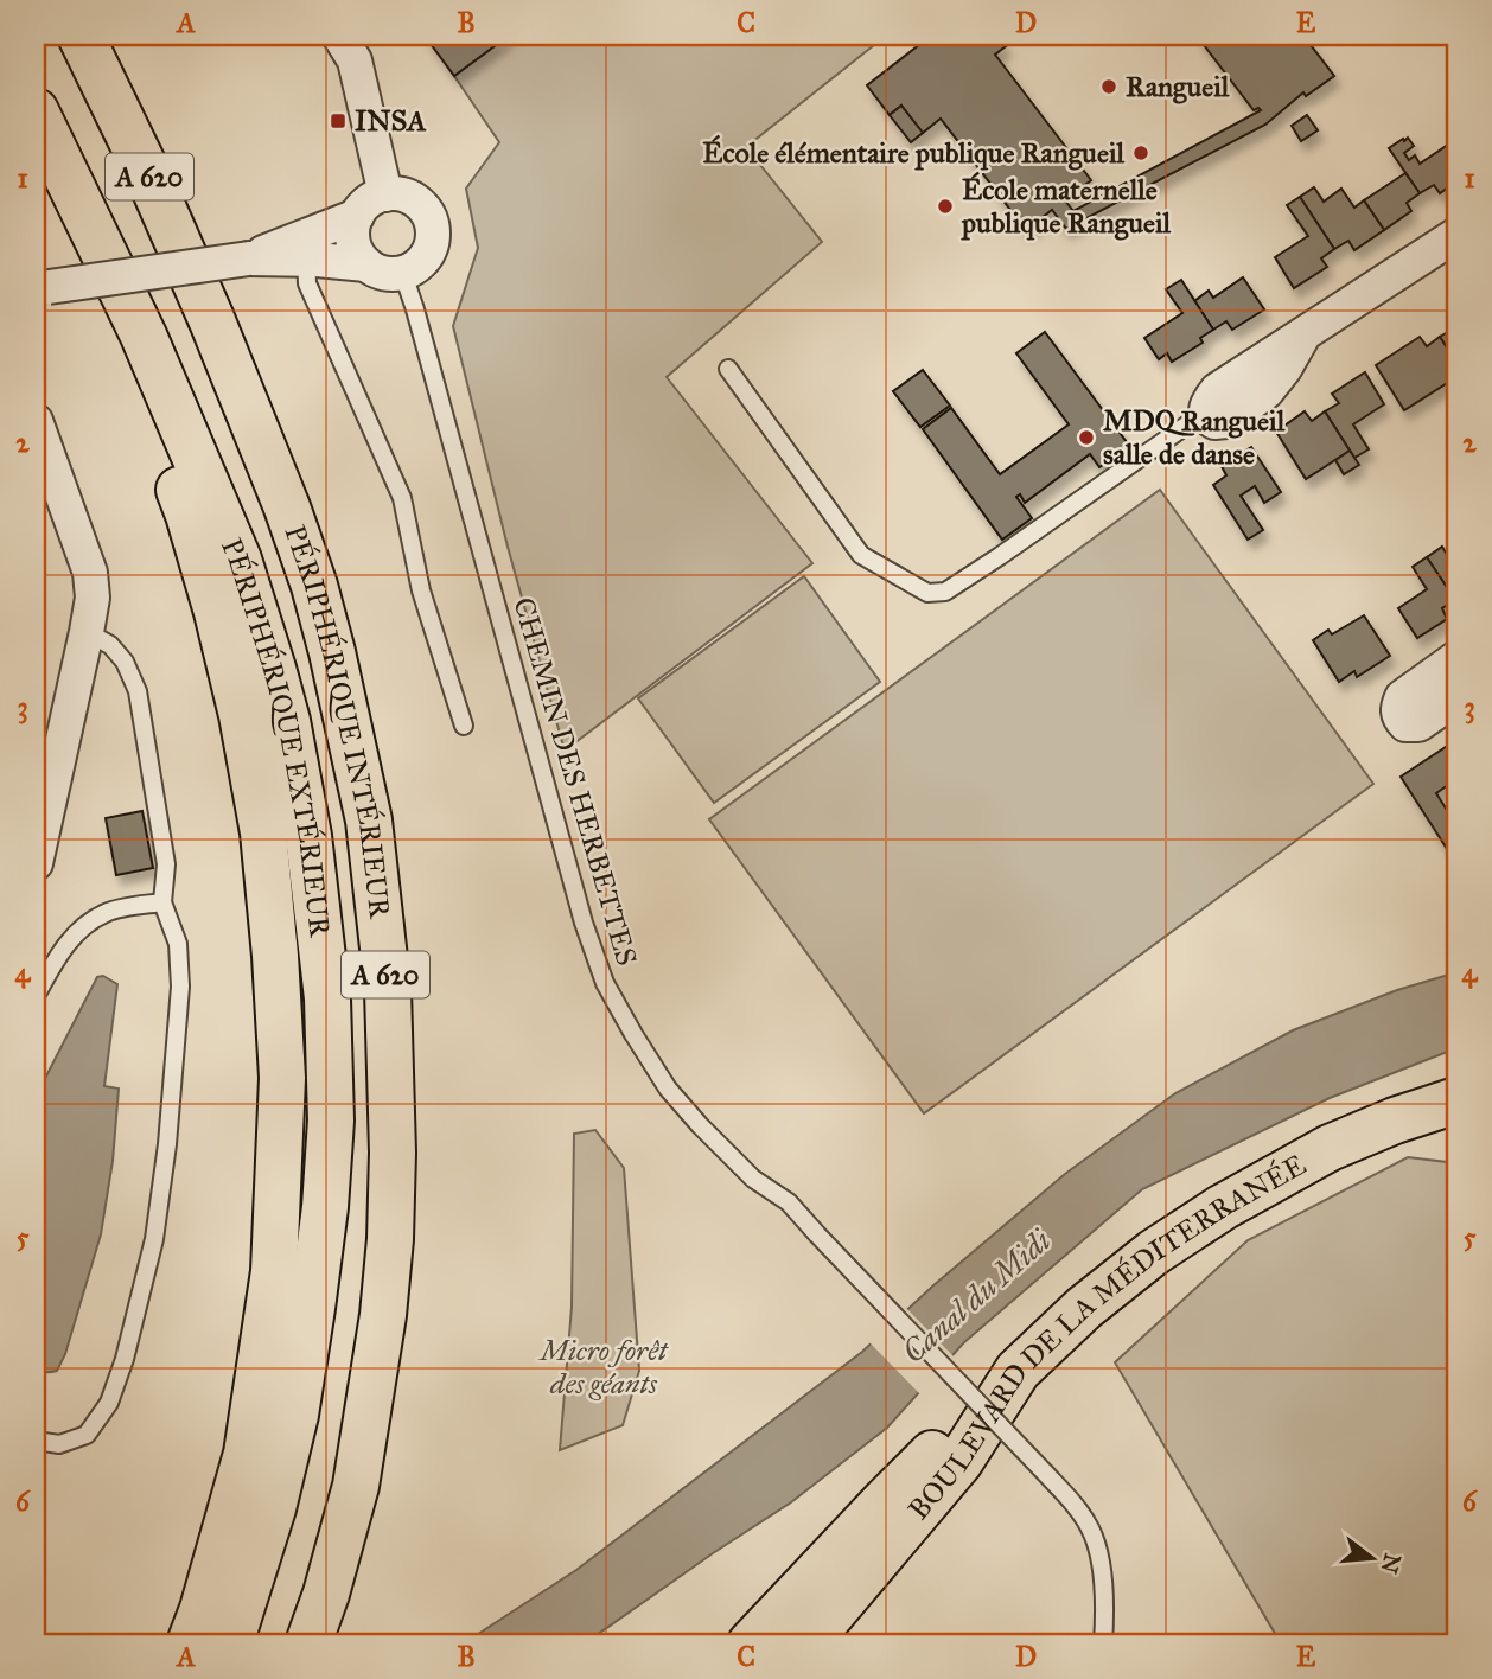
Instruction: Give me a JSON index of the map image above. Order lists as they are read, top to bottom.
{
  "streets": {
    "main road": [
      "A 620",
      "PÉRIPHÉRIQUE INTÉRIEUR",
      "PÉRIPHÉRIQUE EXTÉRIEUR",
      "BOULEVARD DE LA MÉDITERRANÉE"
    ],
    "lane": ["CHEMIN DES HERBETTES"]
  },
  "water": ["Canal du Midi"],
  "parks": ["Micro forêt des géants"],
  "places": {
    "other": [
      "Rangueil",
      "École élémentaire publique Rangueil",
      "École maternelle publique Rangueil",
      "MDQ Rangueil salle de danse"
    ],
    "transit": ["INSA"]
  },
  "north": "right",
  "grid": {
    "columns": [
      "A",
      "B",
      "C",
      "D",
      "E"
    ],
    "rows": [
      "1",
      "2",
      "3",
      "4",
      "5",
      "6"
    ]
  }
}
